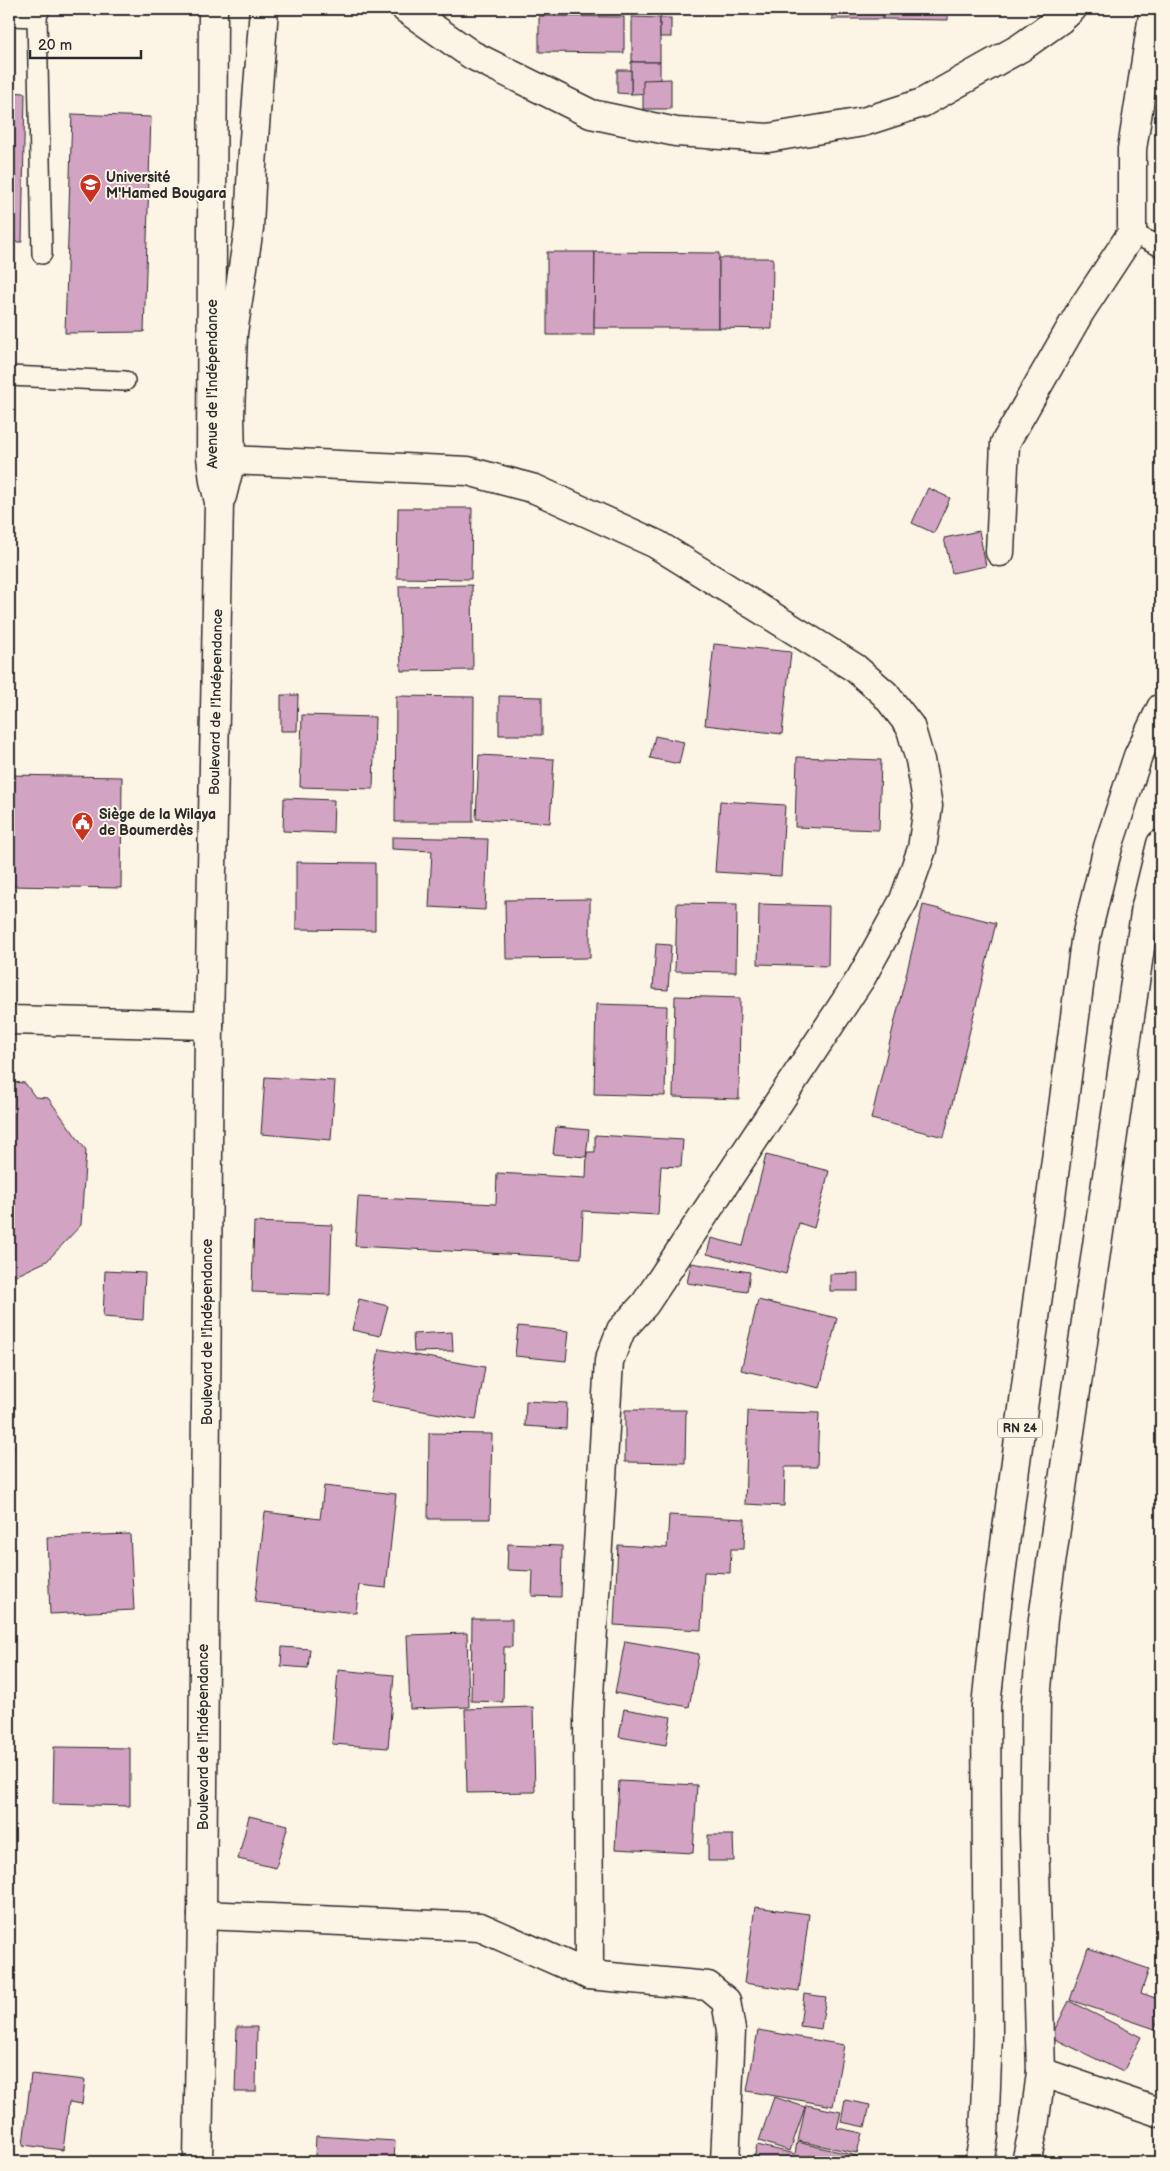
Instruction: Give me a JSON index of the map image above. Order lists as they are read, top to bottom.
{
  "streets": {
    "main road": ["Avenue de l'Indépendance", "Boulevard de l'Indépendance", "RN 24"]
  },
  "crossings": [
    ["Avenue de l'Indépendance", "Boulevard de l'Indépendance"]
  ],
  "places": {
    "school or university": ["Université M'Hamed Bougara"],
    "public building": ["Siège de la Wilaya de Boumerdès"]
  },
  "scale_bar": "20 m"
}
